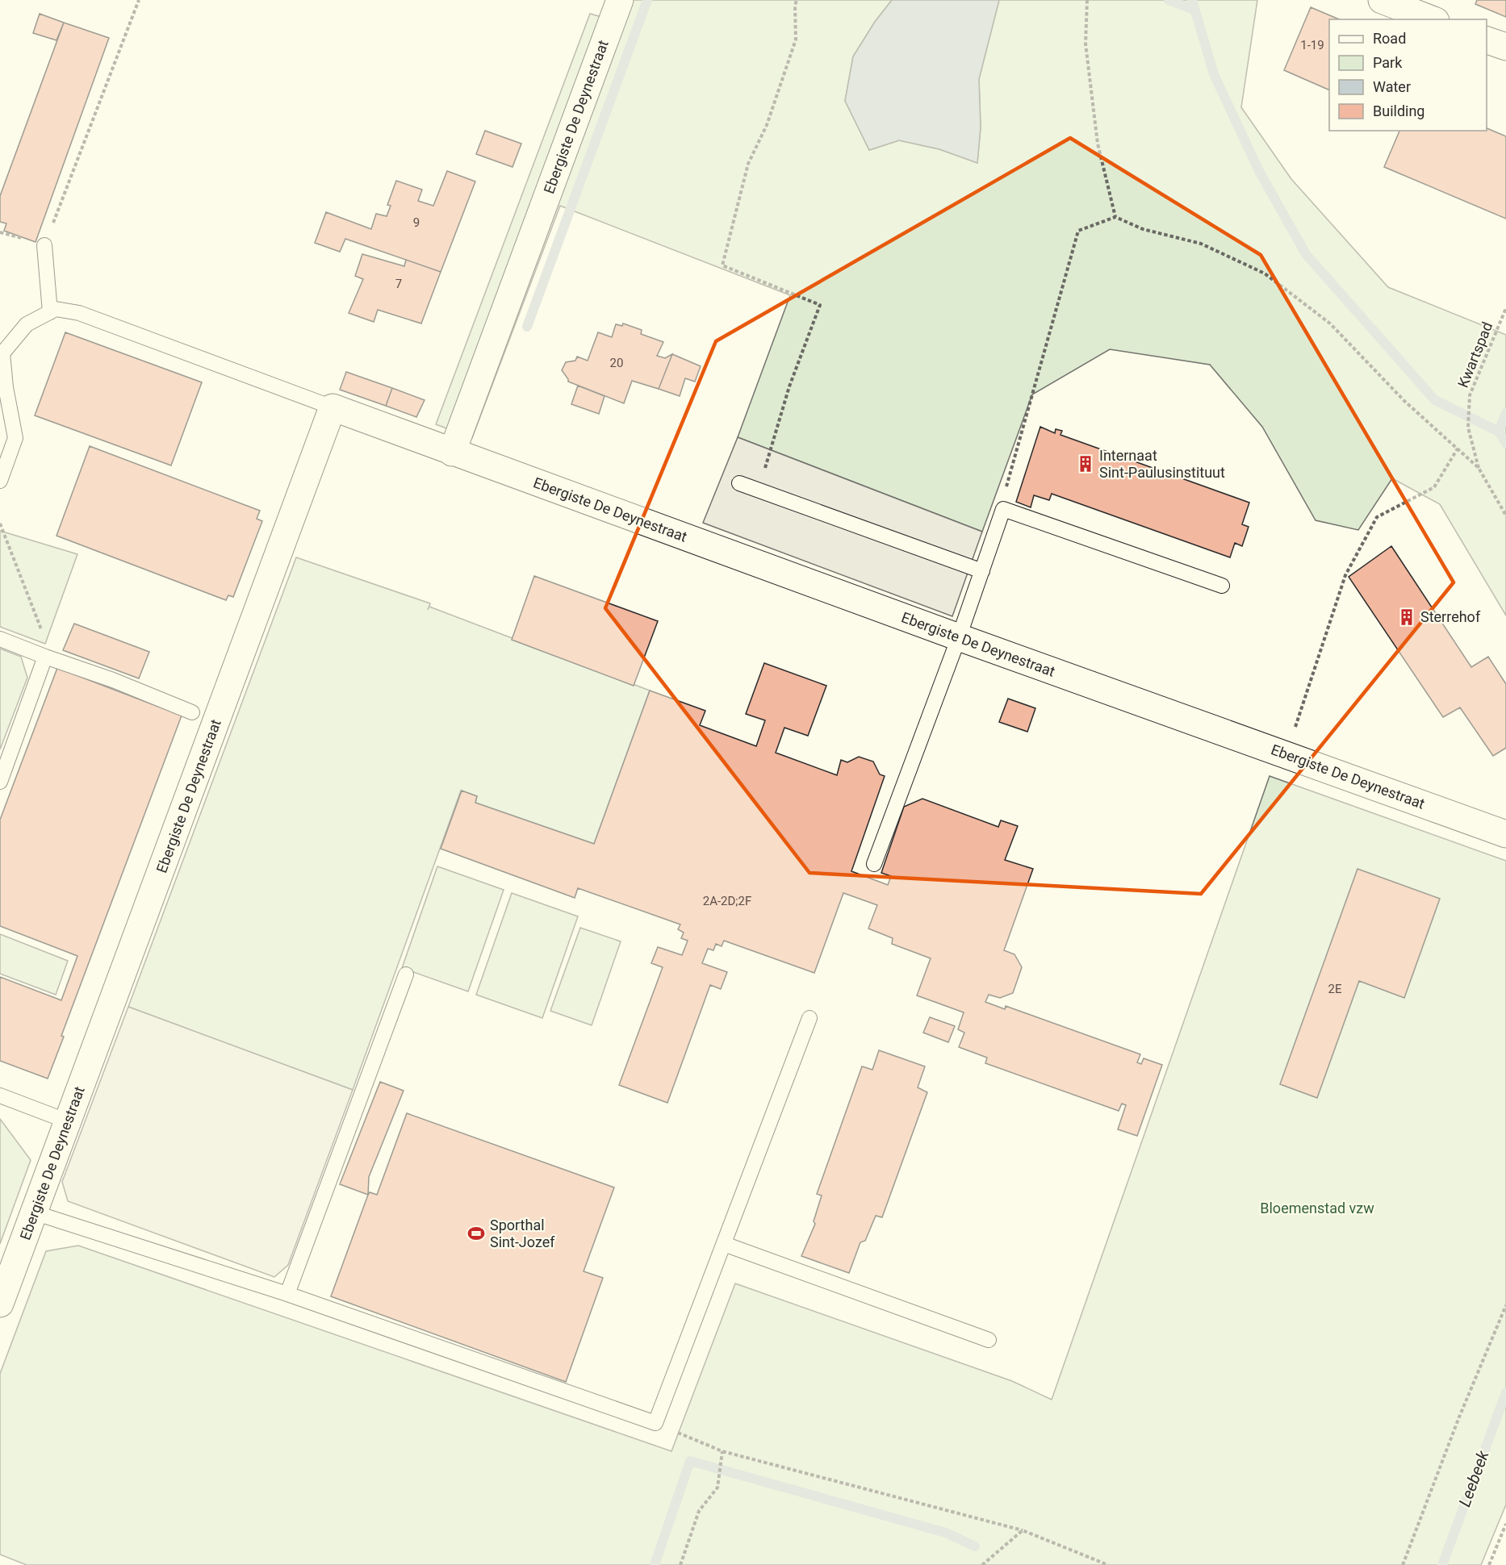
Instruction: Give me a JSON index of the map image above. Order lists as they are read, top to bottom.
{
  "streets": {
    "street": ["Ebergiste De Deynestraat"],
    "path": ["Kwartspad"]
  },
  "water": ["Leebeek"],
  "parks": ["Bloemenstad vzw"],
  "places": {
    "building": ["Internaat Sint-Paulusinstituut", "Sterrehof"],
    "sports": ["Sporthal Sint-Jozef"]
  },
  "house_numbers": [
    "1-19",
    "9",
    "7",
    "20",
    "2A-2D;2F",
    "2E"
  ],
  "legend": [
    "Road",
    "Park",
    "Water",
    "Building"
  ]
}
